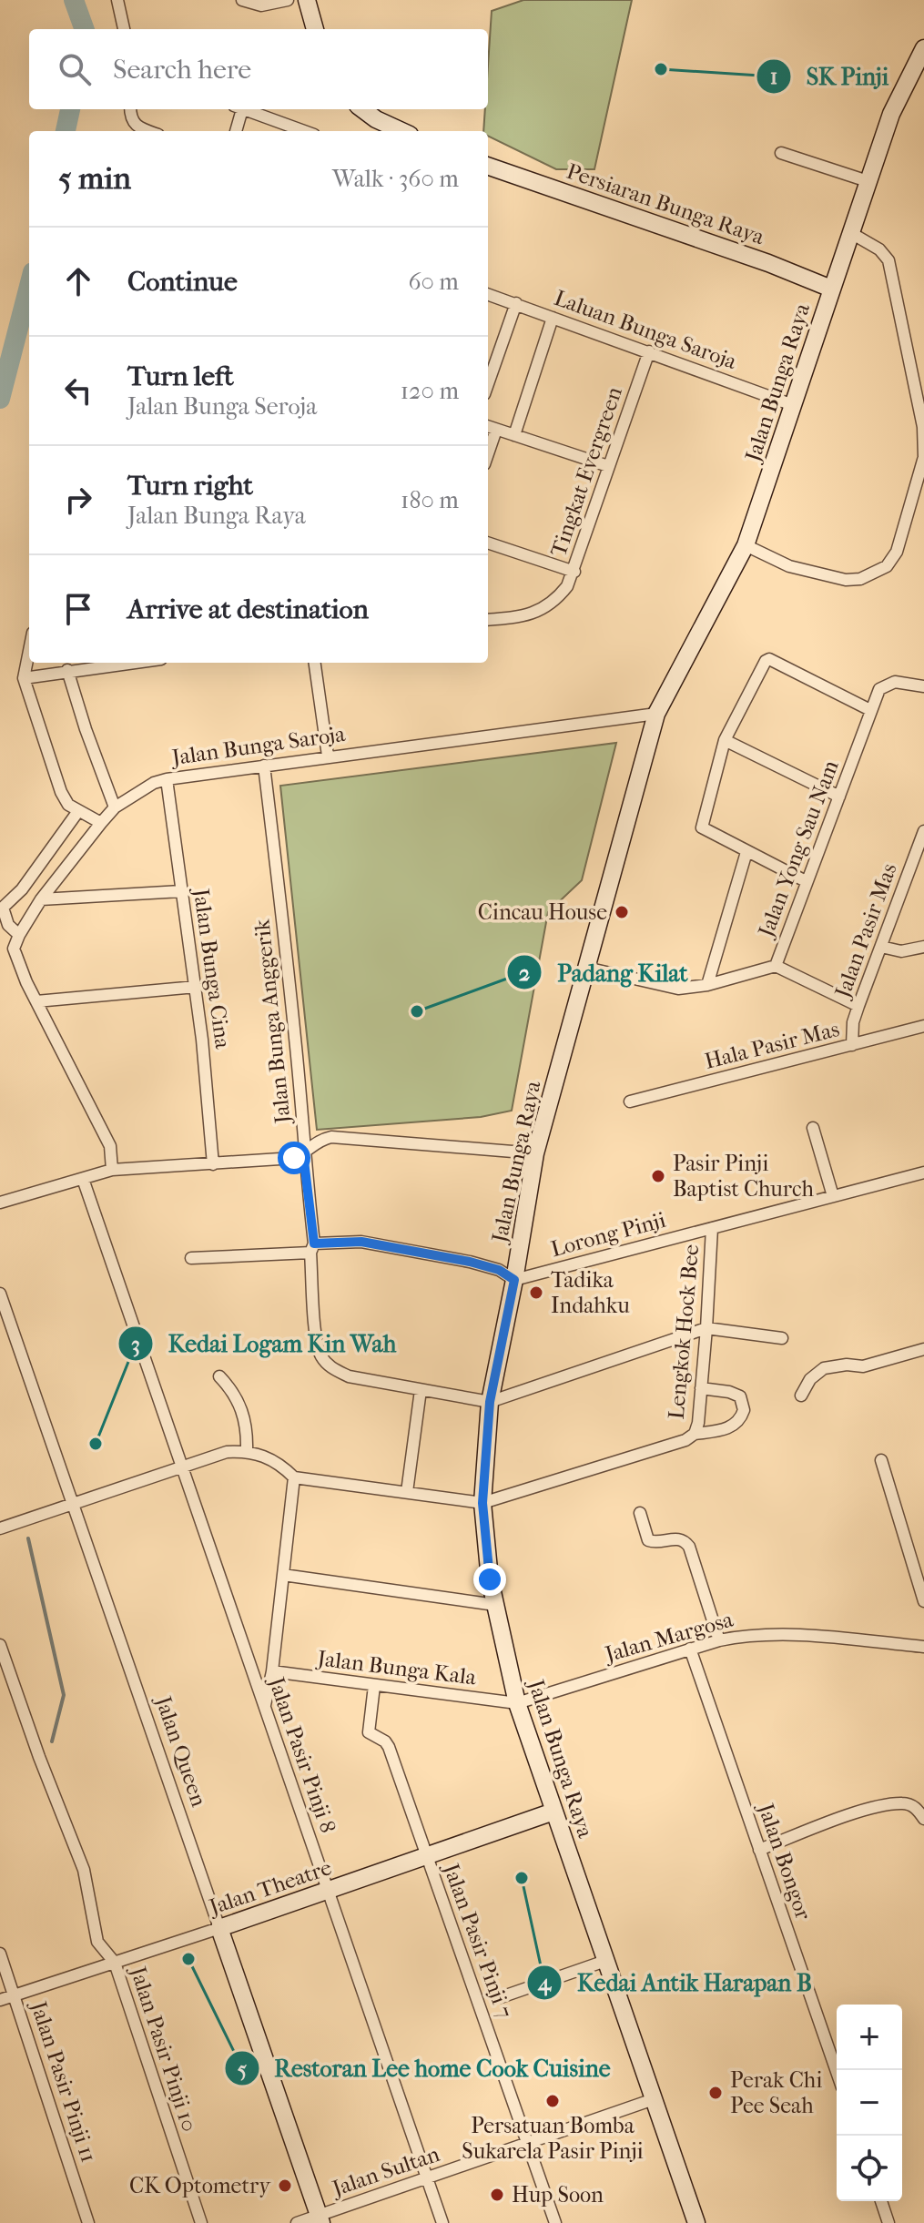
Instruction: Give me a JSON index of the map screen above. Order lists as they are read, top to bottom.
{
  "streets": {
    "main road": [
      "Persiaran Bunga Raya",
      "Jalan Bunga Raya",
      "Jalan Queen",
      "Jalan Theatre"
    ],
    "street": [
      "Laluan Bunga Saroja",
      "Tingkat Evergreen",
      "Jalan Bunga Saroja",
      "Jalan Yong Sau Nam",
      "Jalan Pasir Mas",
      "Jalan Bunga Cina",
      "Jalan Bunga Anggerik",
      "Hala Pasir Mas",
      "Lorong Pinji",
      "Lengkok Hock Bee",
      "Jalan Margosa",
      "Jalan Bunga Kala",
      "Jalan Pasir Pinji 8",
      "Jalan Bongor",
      "Jalan Pasir Pinji 7",
      "Jalan Pasir Pinji 10",
      "Jalan Pasir Pinji 11",
      "Jalan Sultan"
    ]
  },
  "crossings": [
    ["Persiaran Bunga Raya", "Jalan Bunga Raya"],
    ["Laluan Bunga Saroja", "Jalan Bunga Raya"],
    ["Laluan Bunga Saroja", "Tingkat Evergreen"],
    ["Jalan Bunga Raya", "Jalan Bunga Saroja"],
    ["Jalan Bunga Raya", "Jalan Yong Sau Nam"],
    ["Jalan Bunga Raya", "Jalan Bunga Anggerik"],
    ["Jalan Bunga Raya", "Lorong Pinji"],
    ["Jalan Bunga Raya", "Lengkok Hock Bee"],
    ["Jalan Bunga Raya", "Jalan Margosa"],
    ["Jalan Bunga Raya", "Jalan Bunga Kala"],
    ["Jalan Bunga Raya", "Jalan Theatre"],
    ["Jalan Bunga Raya", "Jalan Sultan"],
    ["Jalan Bunga Saroja", "Jalan Bunga Cina"],
    ["Jalan Bunga Saroja", "Jalan Bunga Anggerik"],
    ["Jalan Pasir Mas", "Hala Pasir Mas"],
    ["Lorong Pinji", "Lengkok Hock Bee"],
    ["Jalan Margosa", "Jalan Bunga Kala"],
    ["Jalan Margosa", "Jalan Bongor"],
    ["Jalan Bunga Kala", "Jalan Pasir Pinji 7"],
    ["Jalan Queen", "Jalan Theatre"],
    ["Jalan Queen", "Jalan Sultan"],
    ["Jalan Pasir Pinji 8", "Jalan Theatre"],
    ["Jalan Pasir Pinji 8", "Jalan Sultan"],
    ["Jalan Theatre", "Jalan Pasir Pinji 7"],
    ["Jalan Theatre", "Jalan Pasir Pinji 10"],
    ["Jalan Theatre", "Jalan Pasir Pinji 11"],
    ["Jalan Pasir Pinji 7", "Jalan Sultan"]
  ],
  "places": [
    "SK Pinji",
    "Cincau House",
    "Padang Kilat",
    "Pasir Pinji Baptist Church",
    "Tadika Indahku",
    "Kedai Logam Kin Wah",
    "Kedai Antik Harapan B",
    "Restoran Lee home Cook Cuisine",
    "Perak Chi Pee Seah",
    "Persatuan Bomba Sukarela Pasir Pinji",
    "CK Optometry",
    "Hup Soon"
  ],
  "page": {
    "search": "Search here",
    "heading": ["5 min", "Walk · 360 m"],
    "list": [
      ["Continue", "60 m"],
      ["Turn left", "Jalan Bunga Seroja", "120 m"],
      ["Turn right", "Jalan Bunga Raya", "180 m"],
      "Arrive at destination"
    ],
    "map_buttons": ["+", "−"]
  }
}
